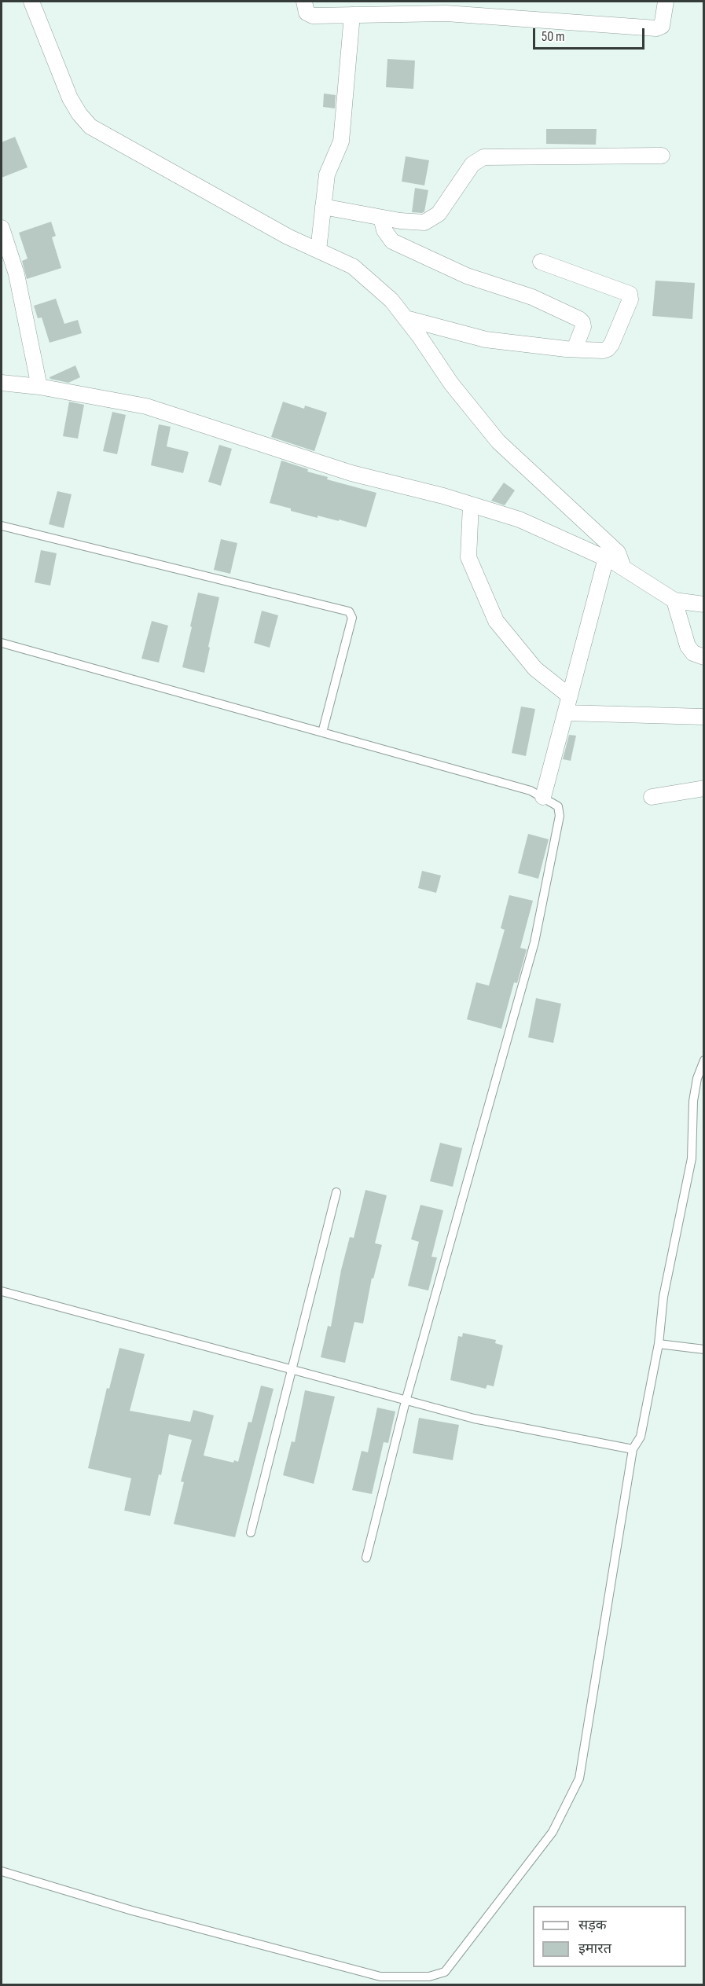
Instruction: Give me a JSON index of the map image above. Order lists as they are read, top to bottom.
{
  "legend": ["सड़क", "इमारत"],
  "scale_bar": "50 m"
}
